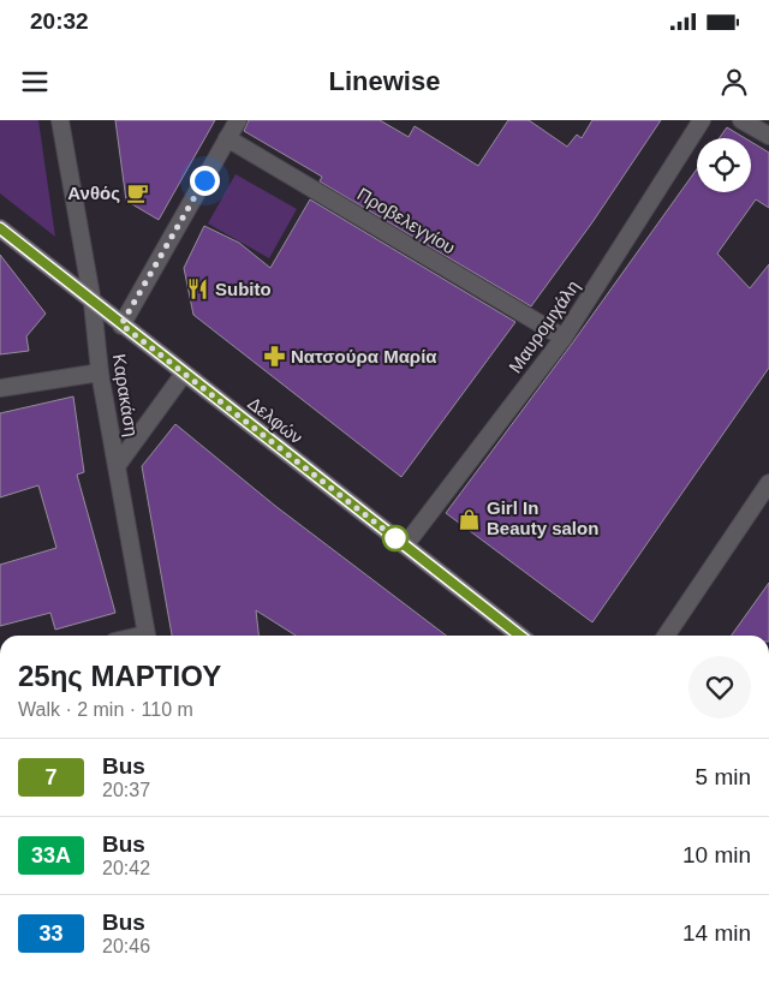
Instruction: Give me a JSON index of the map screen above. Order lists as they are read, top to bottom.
{
  "streets": {
    "main road": ["Δελφών"],
    "street": ["Προβελεγγίου", "Μαυρομιχάλη", "Καρακάση"]
  },
  "crossings": [
    ["Προβελεγγίου", "Μαυρομιχάλη"],
    ["Μαυρομιχάλη", "Δελφών"],
    ["Καρακάση", "Δελφών"]
  ],
  "places": {
    "cafe": ["Ανθός"],
    "restaurant": ["Subito"],
    "pharmacy": ["Νατσούρα Μαρία"],
    "shop": ["Girl In Beauty salon"]
  },
  "lines": ["bus line 7"],
  "page": {
    "status": "20:32",
    "header": "Linewise",
    "heading": ["25ης ΜΑΡΤΙΟΥ", "Walk · 2 min · 110 m"],
    "list": [
      {
        "mark": "7",
        "name": "Bus",
        "note": "20:37",
        "value": "5 min"
      },
      {
        "mark": "33A",
        "name": "Bus",
        "note": "20:42",
        "value": "10 min"
      },
      {
        "mark": "33",
        "name": "Bus",
        "note": "20:46",
        "value": "14 min"
      }
    ]
  }
}
